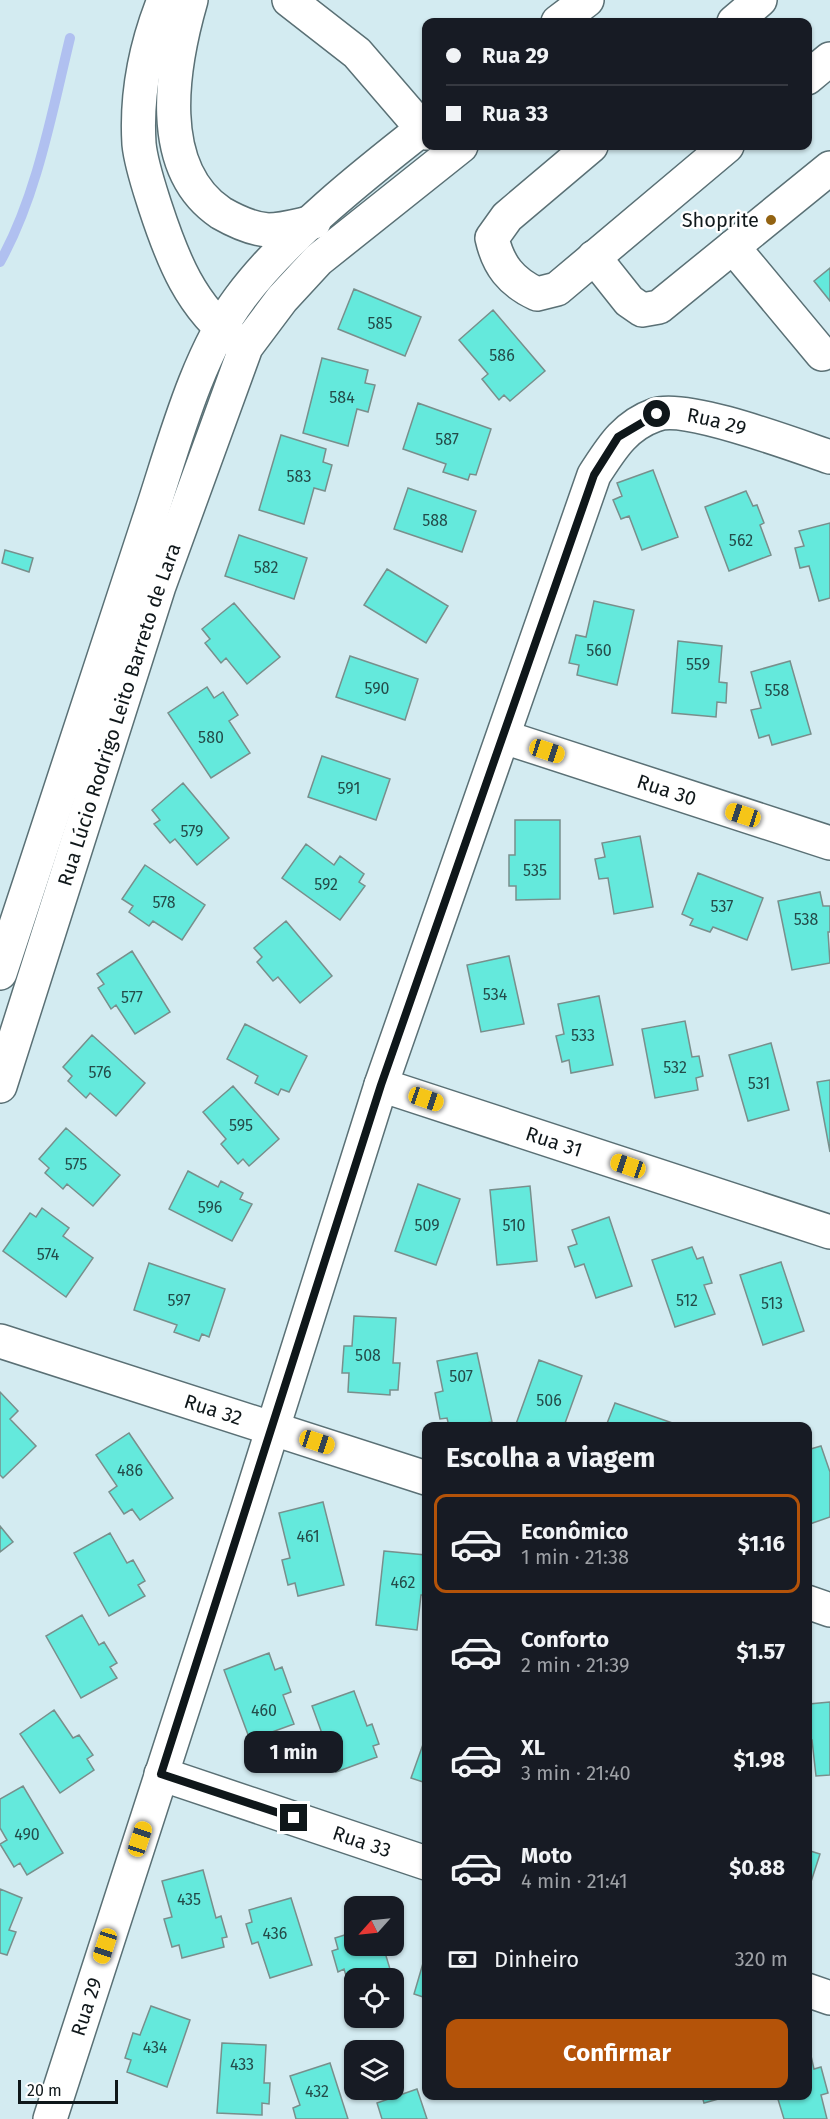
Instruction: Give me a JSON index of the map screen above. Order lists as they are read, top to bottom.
{
  "streets": {
    "street": [
      "Rua 29",
      "Rua Lúcio Rodrigo Leito Barreto de Lara",
      "Rua 30",
      "Rua 31",
      "Rua 32",
      "Rua 33"
    ]
  },
  "crossings": [
    ["Rua 29", "Rua 30"],
    ["Rua 29", "Rua 31"],
    ["Rua 29", "Rua 32"],
    ["Rua 29", "Rua 33"]
  ],
  "places": ["Shoprite"],
  "house_numbers": [
    "585",
    "586",
    "584",
    "587",
    "583",
    "588",
    "562",
    "582",
    "560",
    "559",
    "590",
    "558",
    "580",
    "591",
    "579",
    "535",
    "592",
    "578",
    "537",
    "538",
    "534",
    "577",
    "533",
    "532",
    "576",
    "531",
    "595",
    "575",
    "596",
    "509",
    "510",
    "574",
    "597",
    "512",
    "513",
    "508",
    "507",
    "506",
    "486",
    "461",
    "462",
    "460",
    "490",
    "435",
    "436",
    "434",
    "433",
    "432"
  ],
  "scale_bar": "20 m",
  "north": "bottom left",
  "page": {
    "banner": ["Rua 29", "Rua 33"],
    "heading": "Escolha a viagem",
    "list": [
      {
        "name": "Econômico",
        "note": "1 min · 21:38",
        "value": "$1.16"
      },
      {
        "name": "Conforto",
        "note": "2 min · 21:39",
        "value": "$1.57"
      },
      {
        "name": "XL",
        "note": "3 min · 21:40",
        "value": "$1.98"
      },
      {
        "name": "Moto",
        "note": "4 min · 21:41",
        "value": "$0.88"
      }
    ],
    "bubble": "1 min",
    "pay": ["Dinheiro", "320 m"],
    "buttons": "Confirmar",
    "scale": "20 m"
  }
}
